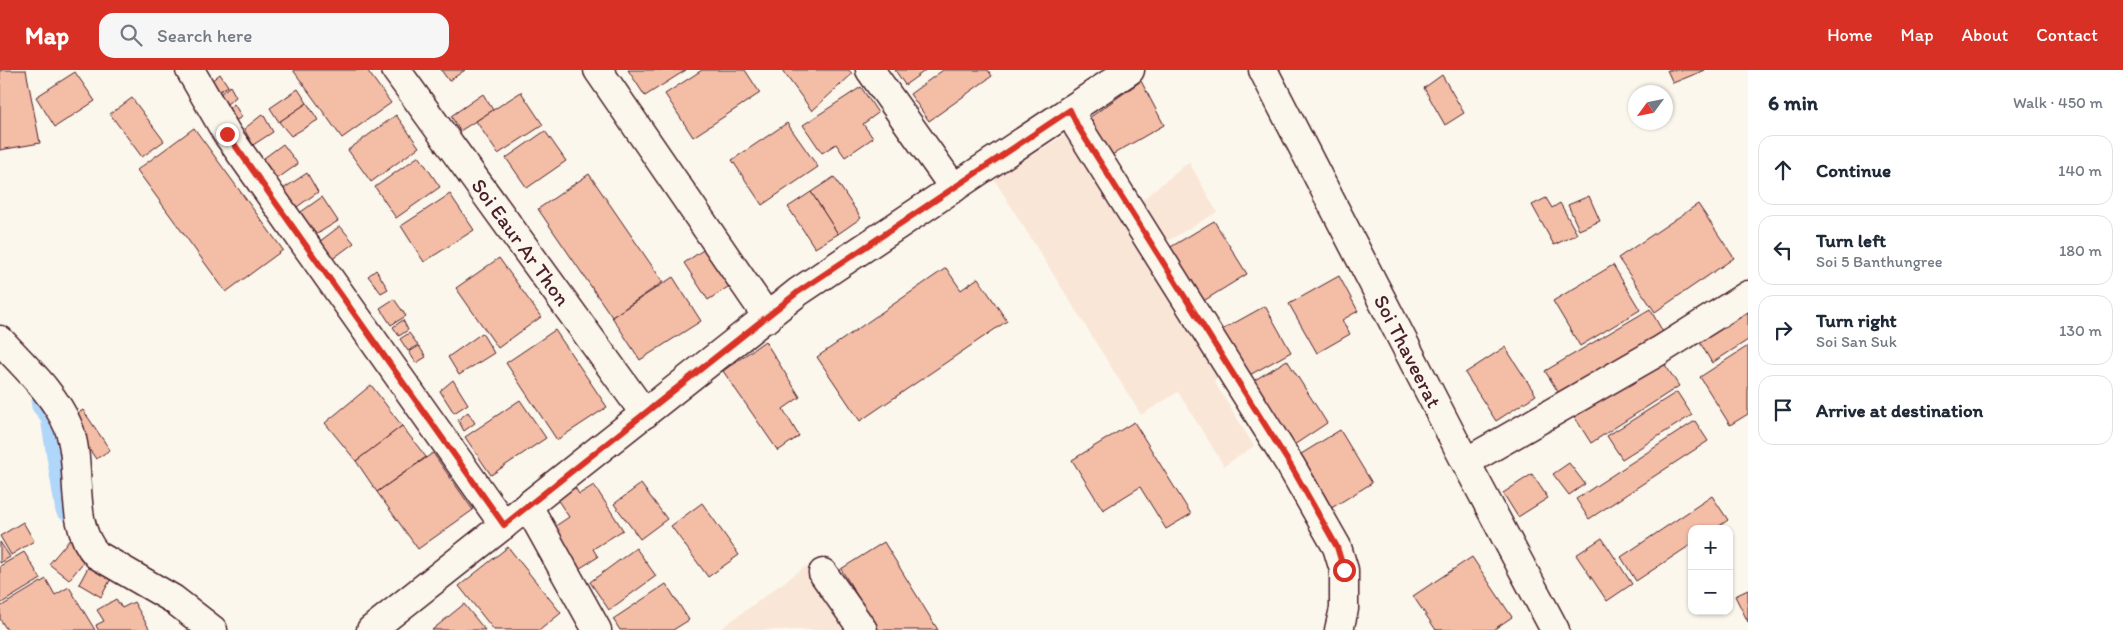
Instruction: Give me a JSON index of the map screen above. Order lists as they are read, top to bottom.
{
  "streets": {
    "street": ["Soi Eaur Ar Thon", "Soi Thaveerat"]
  },
  "north": "bottom left",
  "page": {
    "header": "Map",
    "search": "Search here",
    "nav": [
      "Home",
      "Map",
      "About",
      "Contact"
    ],
    "heading": ["6 min", "Walk · 450 m"],
    "list": [
      ["Continue", "140 m"],
      ["Turn left", "Soi 5 Banthungree", "180 m"],
      ["Turn right", "Soi San Suk", "130 m"],
      "Arrive at destination"
    ],
    "map_buttons": ["+", "−"]
  }
}
